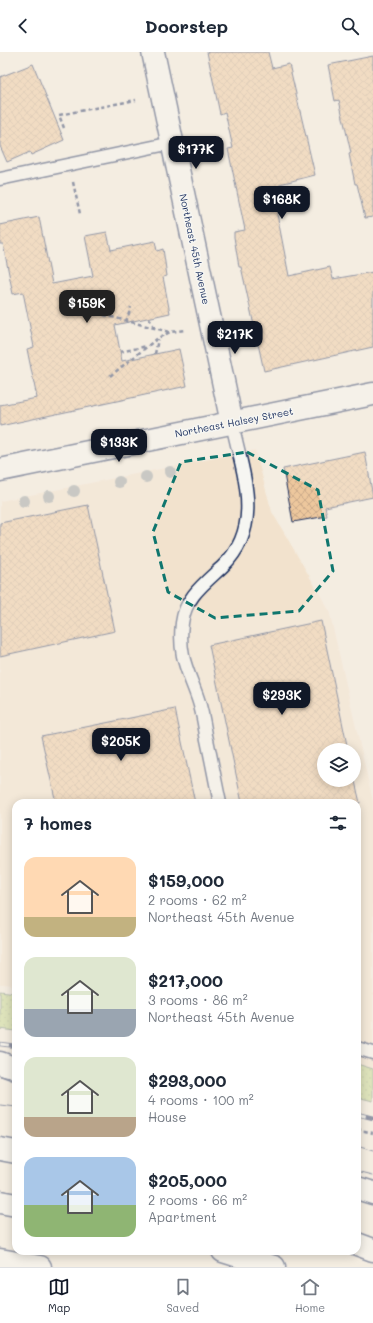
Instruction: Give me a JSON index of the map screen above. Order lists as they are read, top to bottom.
{
  "streets": {
    "main road": ["Northeast 45th Avenue", "Northeast Halsey Street"]
  },
  "crossings": [
    ["Northeast 45th Avenue", "Northeast Halsey Street"]
  ],
  "page": {
    "header": "Doorstep",
    "price": [
      "$177K",
      "$168K",
      "$159K",
      "$217K",
      "$133K",
      "$293K",
      "$205K"
    ],
    "heading": "7 homes",
    "list": [
      {
        "name": "$159,000",
        "note": "2 rooms · 62 m² · Northeast 45th Avenue"
      },
      {
        "name": "$217,000",
        "note": "3 rooms · 86 m² · Northeast 45th Avenue"
      },
      {
        "name": "$293,000",
        "note": "4 rooms · 100 m² · House"
      },
      {
        "name": "$205,000",
        "note": "2 rooms · 66 m² · Apartment"
      }
    ],
    "tabs": ["Map", "Saved", "Home"]
  }
}
